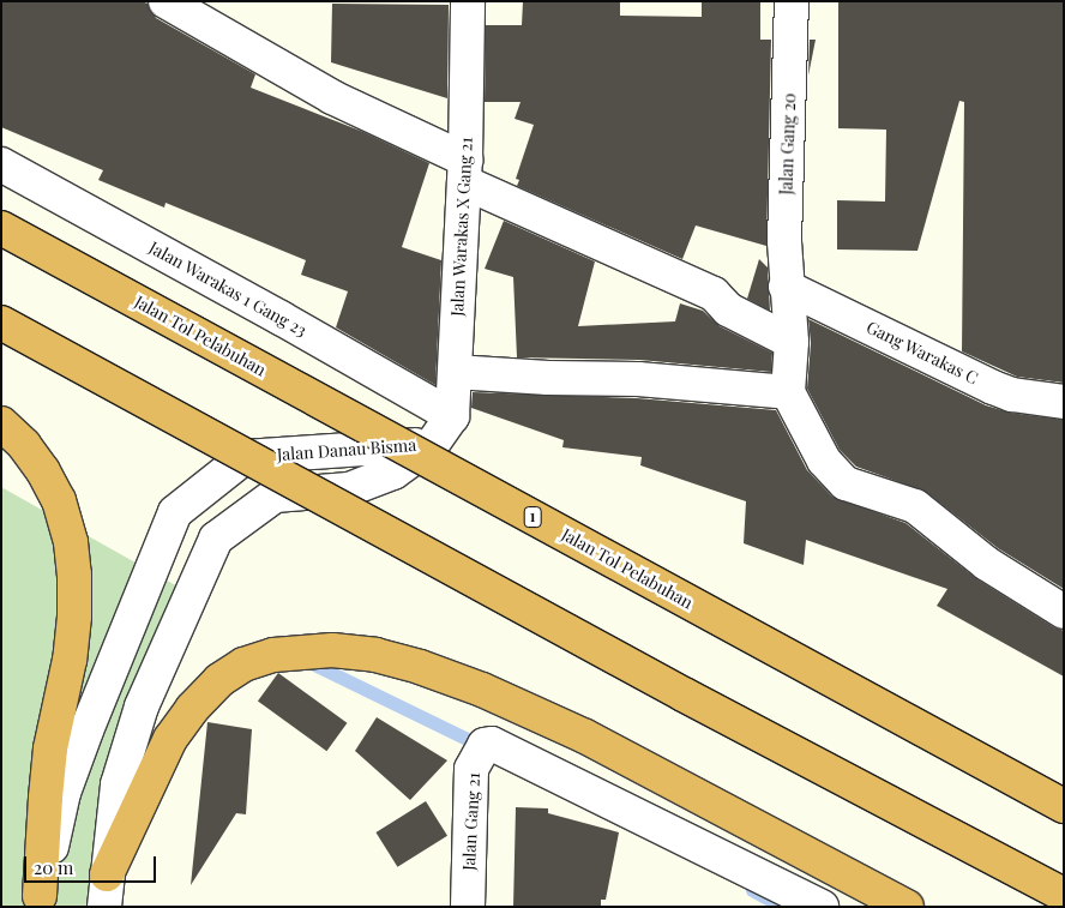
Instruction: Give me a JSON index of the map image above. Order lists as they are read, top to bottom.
{
  "streets": {
    "highway": ["Jalan Tol Pelabuhan", "1"],
    "street": [
      "Jalan Gang 20",
      "Jalan Warakas X Gang 21",
      "Jalan Warakas 1 Gang 23",
      "Gang Warakas C",
      "Jalan Danau Bisma",
      "Jalan Gang 21"
    ]
  },
  "crossings": [
    ["Jalan Gang 20", "Gang Warakas C"],
    ["Jalan Warakas X Gang 21", "Jalan Warakas 1 Gang 23"]
  ],
  "scale_bar": "20 m"
}
